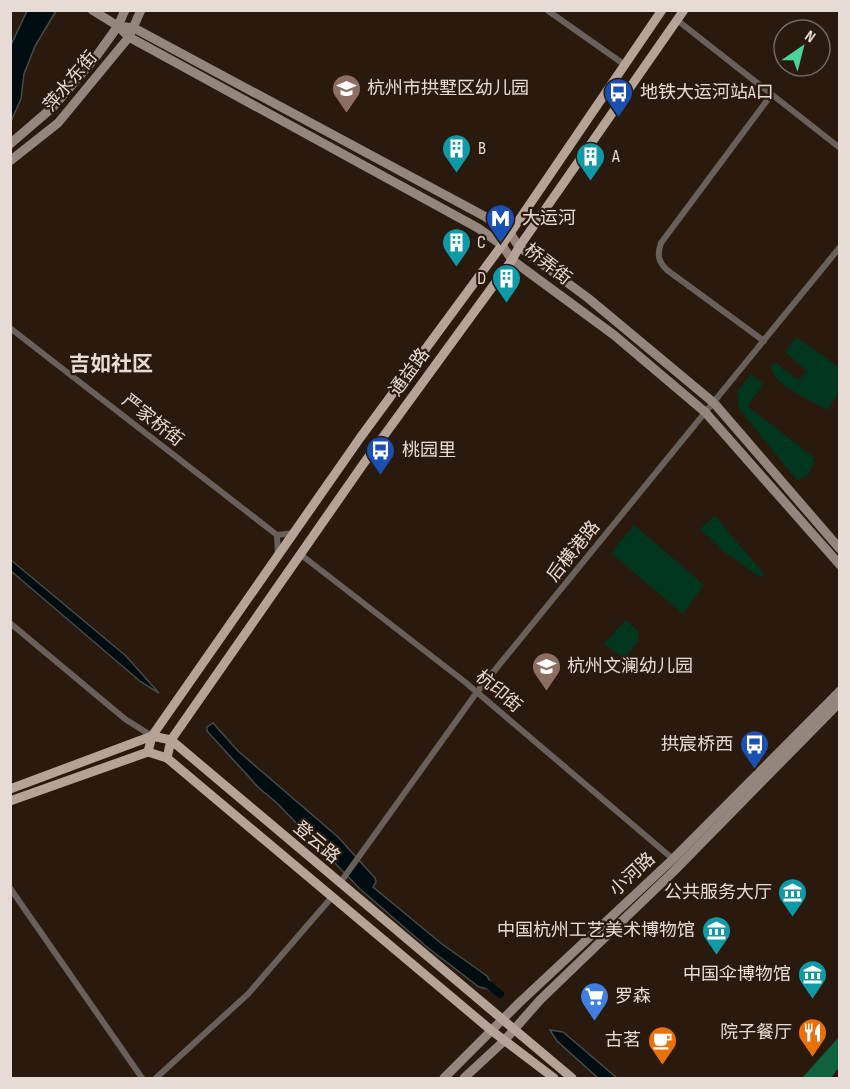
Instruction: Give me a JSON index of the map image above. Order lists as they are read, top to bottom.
{
  "streets": {
    "main road": ["通益路", "登云路"],
    "street": [
      "萍水东街",
      "桥弄街",
      "严家桥街",
      "后横港路",
      "杭印街",
      "小河路"
    ]
  },
  "crossings": [
    ["萍水东街", "桥弄街"],
    ["桥弄街", "通益路"],
    ["桥弄街", "后横港路"],
    ["通益路", "杭印街"],
    ["通益路", "登云路"],
    ["后横港路", "杭印街"],
    ["后横港路", "登云路"],
    ["杭印街", "小河路"],
    ["登云路", "小河路"]
  ],
  "districts": ["吉如社区"],
  "places": {
    "school or university": ["杭州市拱墅区幼儿园", "杭州文澜幼儿园"],
    "bus stop": ["地铁大运河站A口", "桃园里", "拱宸桥西"],
    "building": [
      "B",
      "A",
      "C",
      "D"
    ],
    "metro station": ["大运河"],
    "museum": ["公共服务大厅", "中国杭州工艺美术博物馆", "中国伞博物馆"],
    "supermarket": ["罗森"],
    "restaurant": ["院子餐厅"],
    "cafe": ["古茗"]
  },
  "north": "top right"
}
